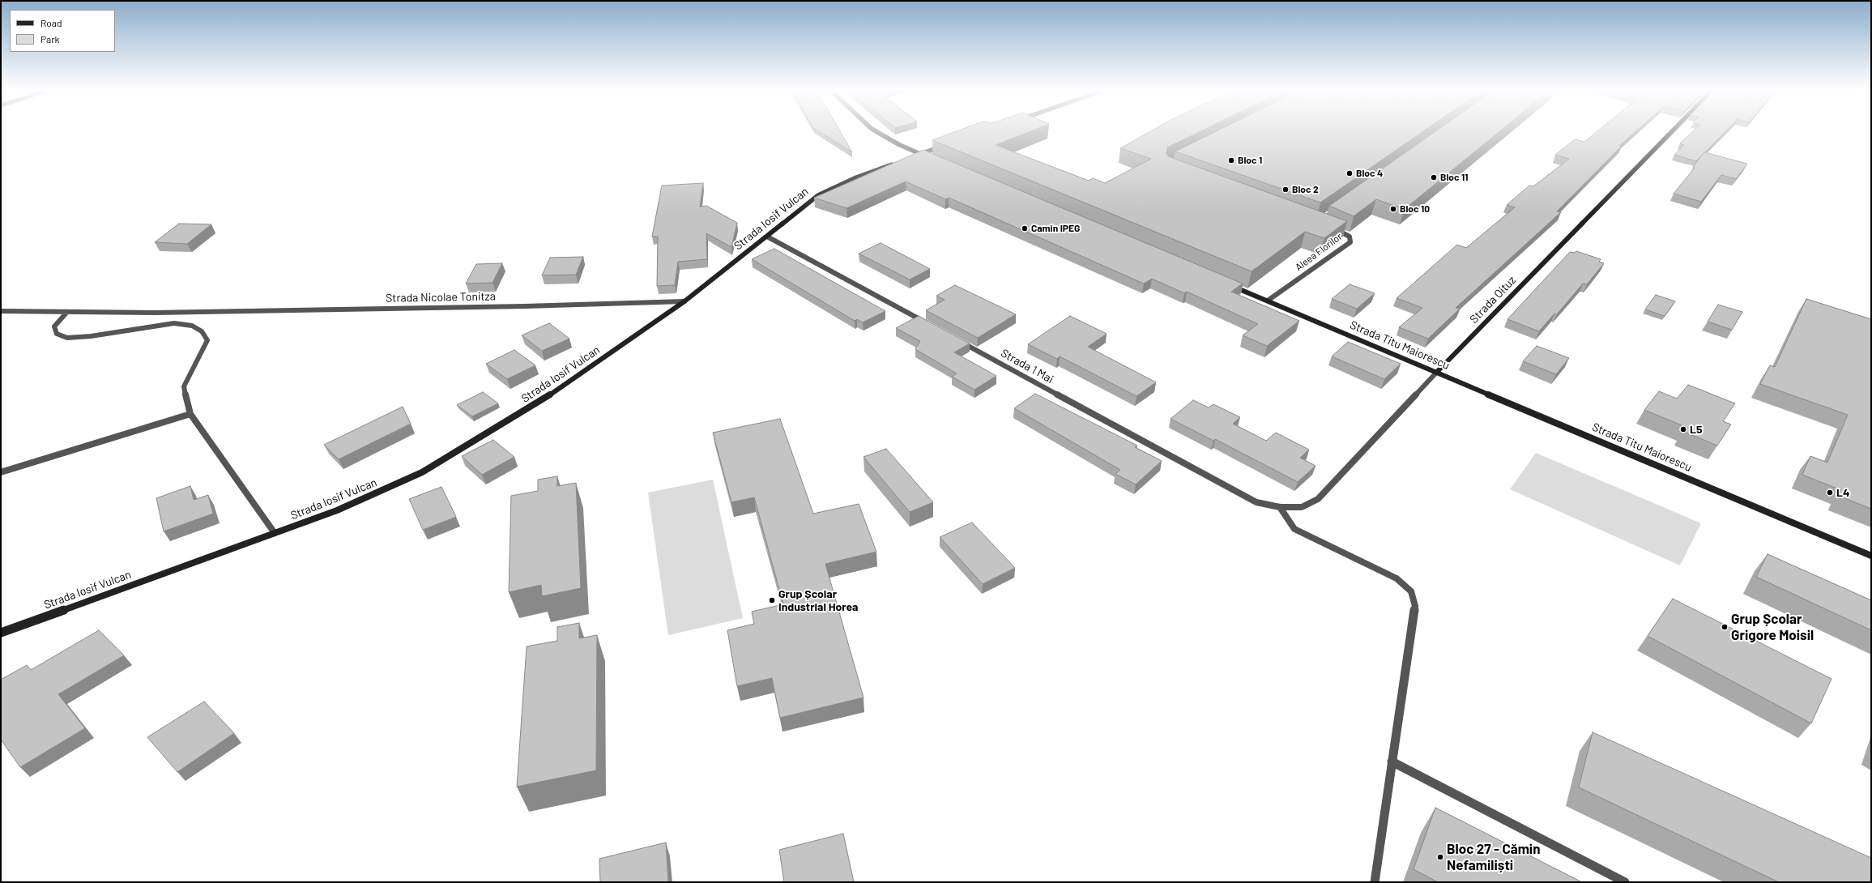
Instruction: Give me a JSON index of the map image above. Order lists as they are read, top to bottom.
{
  "streets": {
    "main road": ["Strada Iosif Vulcan", "Strada Oituz", "Strada Titu Maiorescu"],
    "street": ["Aleea Florilor", "Strada Nicolae Tonitza", "Strada 1 Mai"]
  },
  "crossings": [
    ["Strada Iosif Vulcan", "Strada Nicolae Tonitza"],
    ["Aleea Florilor", "Strada Titu Maiorescu"],
    ["Strada Oituz", "Strada Titu Maiorescu"],
    ["Strada Oituz", "Strada 1 Mai"]
  ],
  "places": [
    "Bloc 1",
    "Bloc 4",
    "Bloc 11",
    "Bloc 2",
    "Bloc 10",
    "Camin IPEG",
    "L5",
    "L4",
    "Grup Școlar Industrial Horea",
    "Grup Școlar Grigore Moisil",
    "Bloc 27 - Cămin Nefamiliști"
  ],
  "legend": ["Road", "Park"]
}
